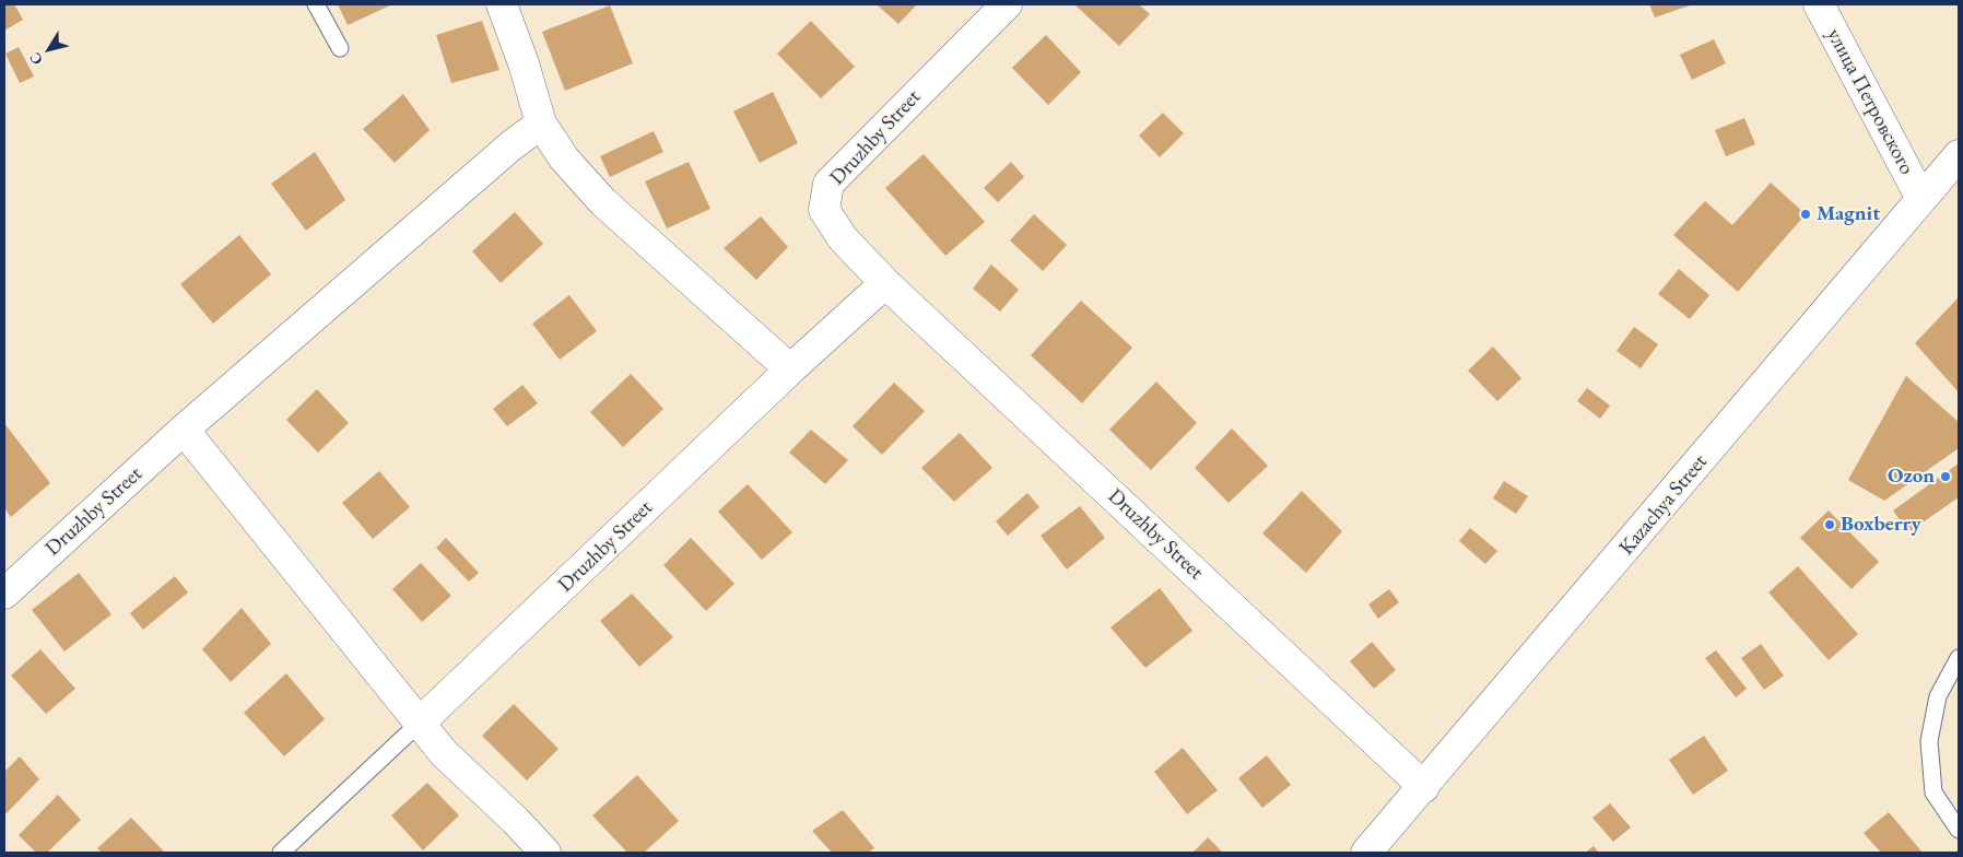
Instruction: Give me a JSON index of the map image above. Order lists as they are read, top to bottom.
{
  "streets": {
    "street": ["улица Петровского", "Druzhby Street", "Kazachya Street"]
  },
  "crossings": [
    ["улица Петровского", "Kazachya Street"],
    ["Druzhby Street", "Kazachya Street"]
  ],
  "places": ["Magnit", "Ozon", "Boxberry"],
  "north": "bottom left"
}
